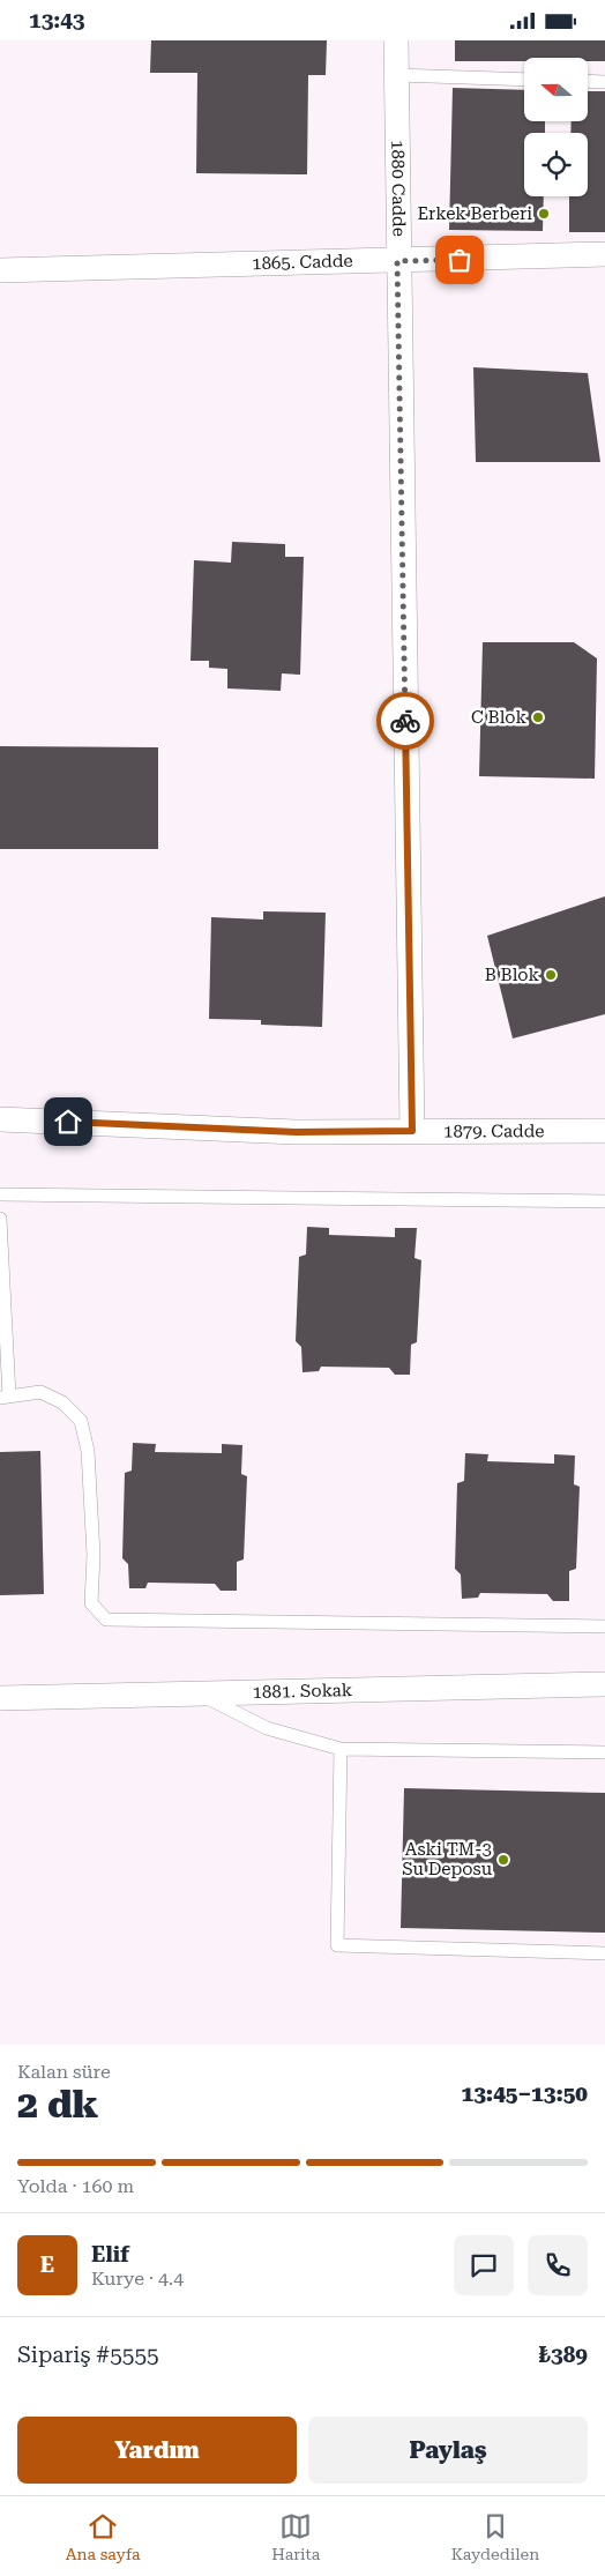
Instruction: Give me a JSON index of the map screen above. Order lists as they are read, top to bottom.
{
  "streets": {
    "street": [
      "1880 Cadde",
      "1865. Cadde",
      "1879. Cadde",
      "1881. Sokak"
    ]
  },
  "crossings": [
    ["1880 Cadde", "1865. Cadde"],
    ["1880 Cadde", "1879. Cadde"]
  ],
  "places": [
    "Erkek Berberi",
    "C Blok",
    "B Blok",
    "Aski TM-3 Su Deposu"
  ],
  "north": "left",
  "page": {
    "status": "13:43",
    "heading": ["2 dk", "Kalan süre", "13:45–13:50"],
    "panel": [
      "Elif",
      "Kurye · 4.4",
      "Sipariş #5555",
      "₺389"
    ],
    "bar": "Yolda · 160 m",
    "round": "E",
    "buttons": ["Yardım", "Paylaş"],
    "tabs": ["Ana sayfa", "Harita", "Kaydedilen"]
  }
}
